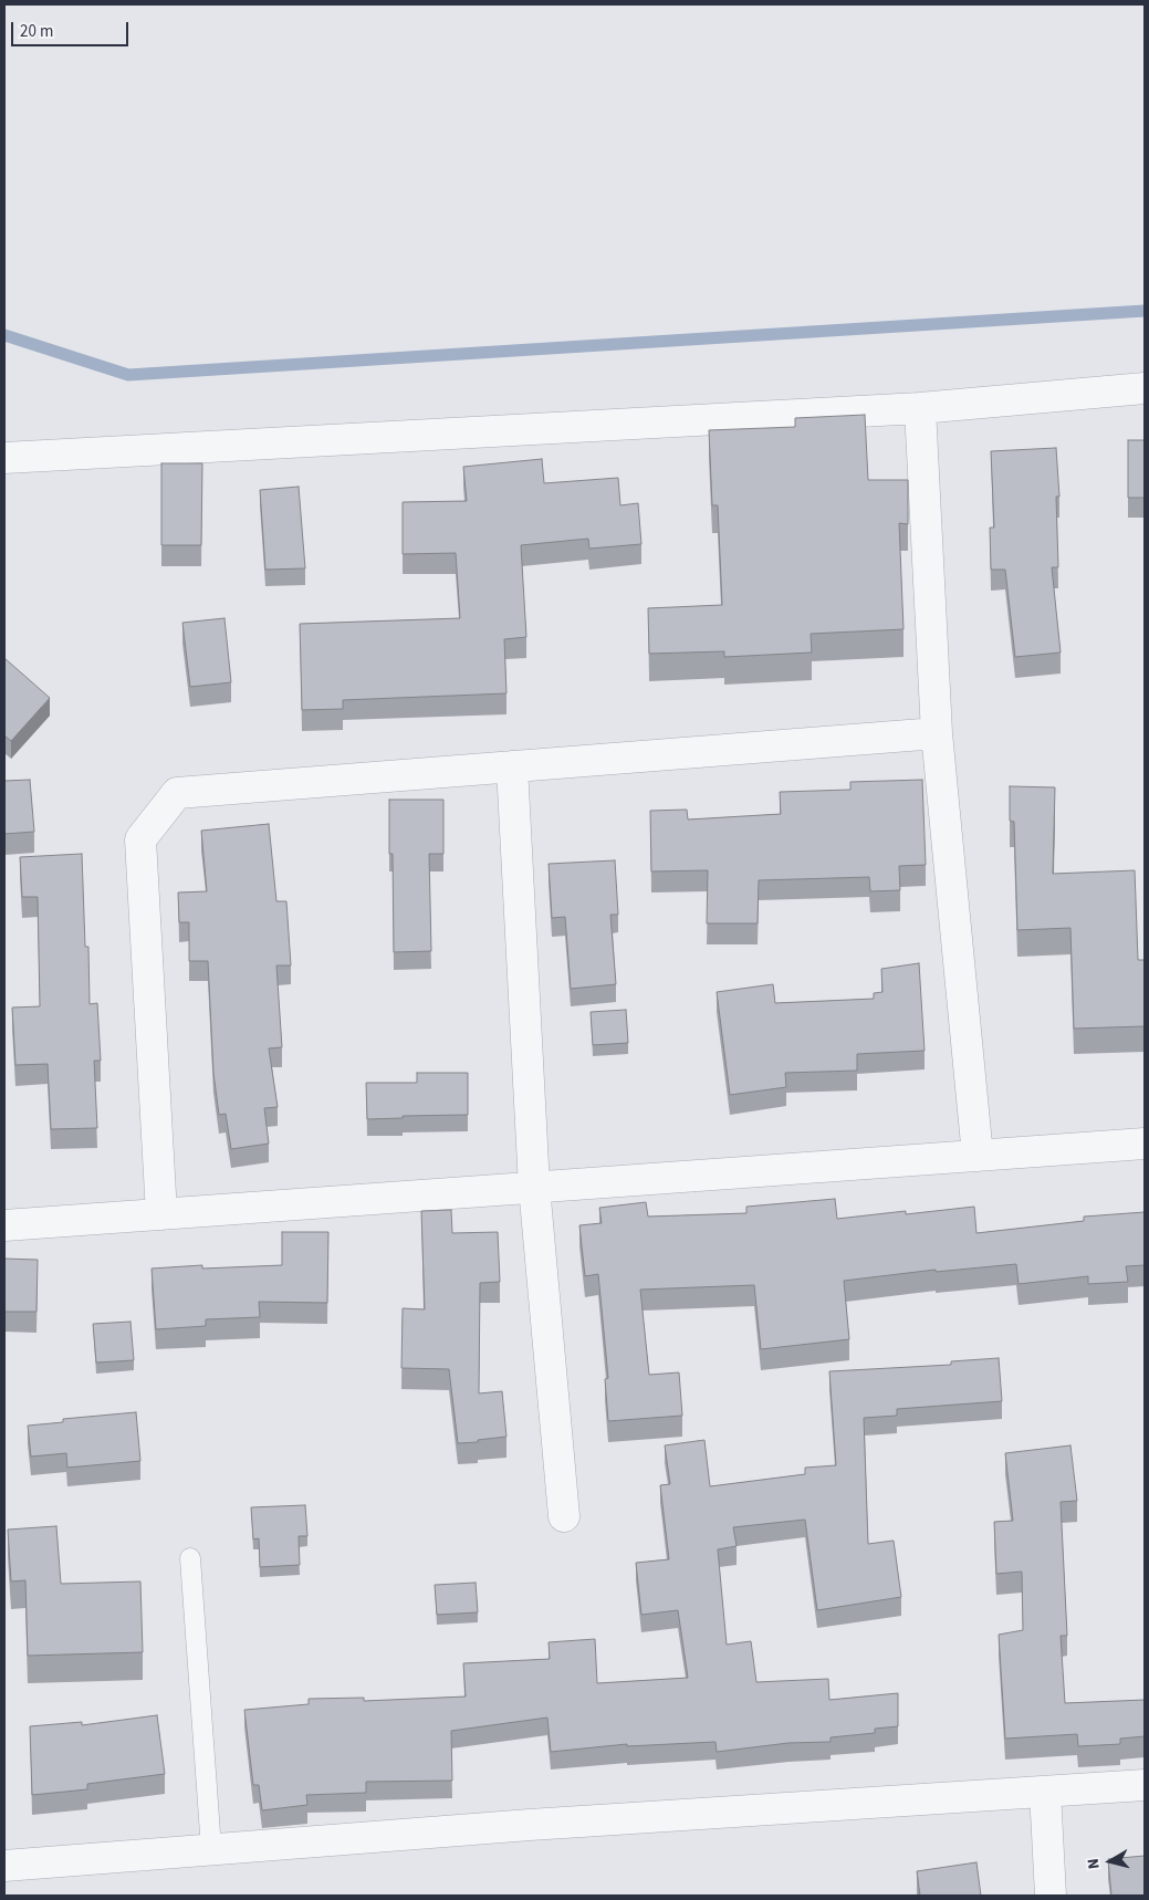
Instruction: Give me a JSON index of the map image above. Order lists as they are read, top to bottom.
{
  "scale_bar": "20 m",
  "north": "left"
}
